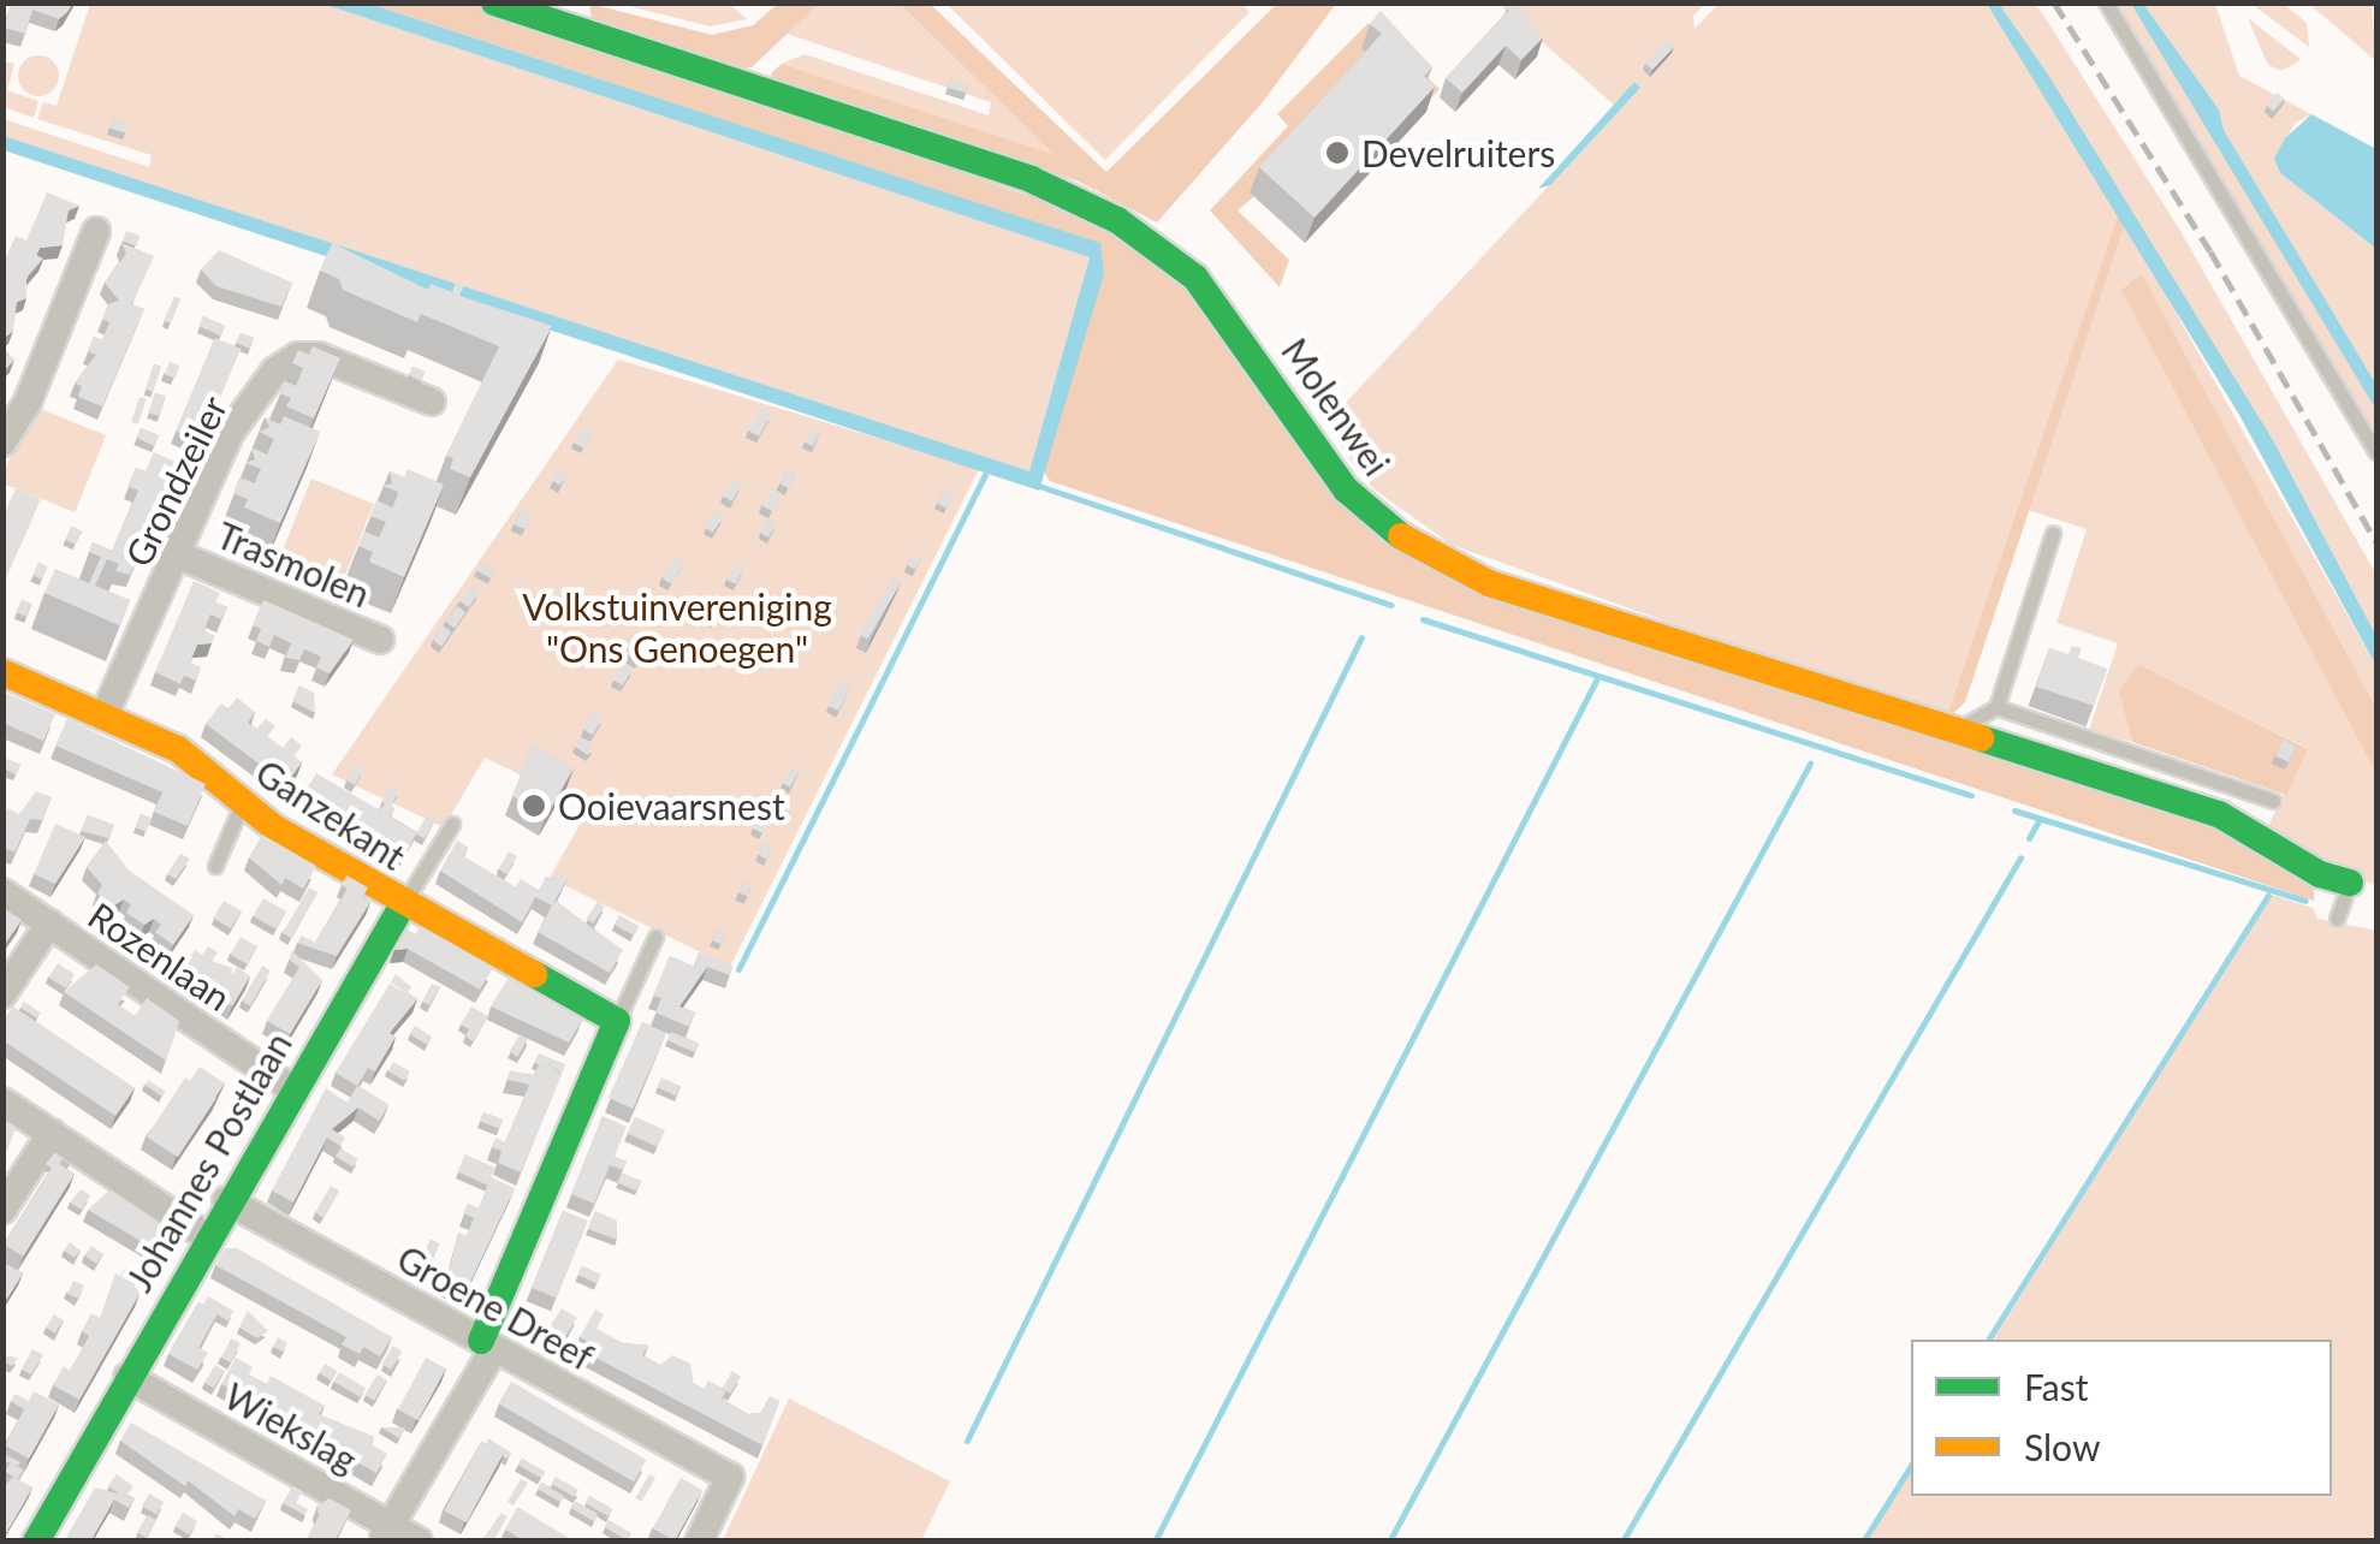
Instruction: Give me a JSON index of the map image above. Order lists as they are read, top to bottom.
{
  "streets": {
    "street": [
      "Molenwei",
      "Grondzeiler",
      "Trasmolen",
      "Ganzekant",
      "Rozenlaan",
      "Johannes Postlaan",
      "Groene Dreef",
      "Wiekslag"
    ]
  },
  "crossings": [
    ["Grondzeiler", "Trasmolen"],
    ["Grondzeiler", "Ganzekant"],
    ["Ganzekant", "Johannes Postlaan"],
    ["Rozenlaan", "Johannes Postlaan"],
    ["Johannes Postlaan", "Groene Dreef"],
    ["Johannes Postlaan", "Wiekslag"]
  ],
  "parks": ["Volkstuinvereniging \"Ons Genoegen\""],
  "places": ["Develruiters", "Ooievaarsnest"],
  "legend": ["Fast", "Slow"]
}
